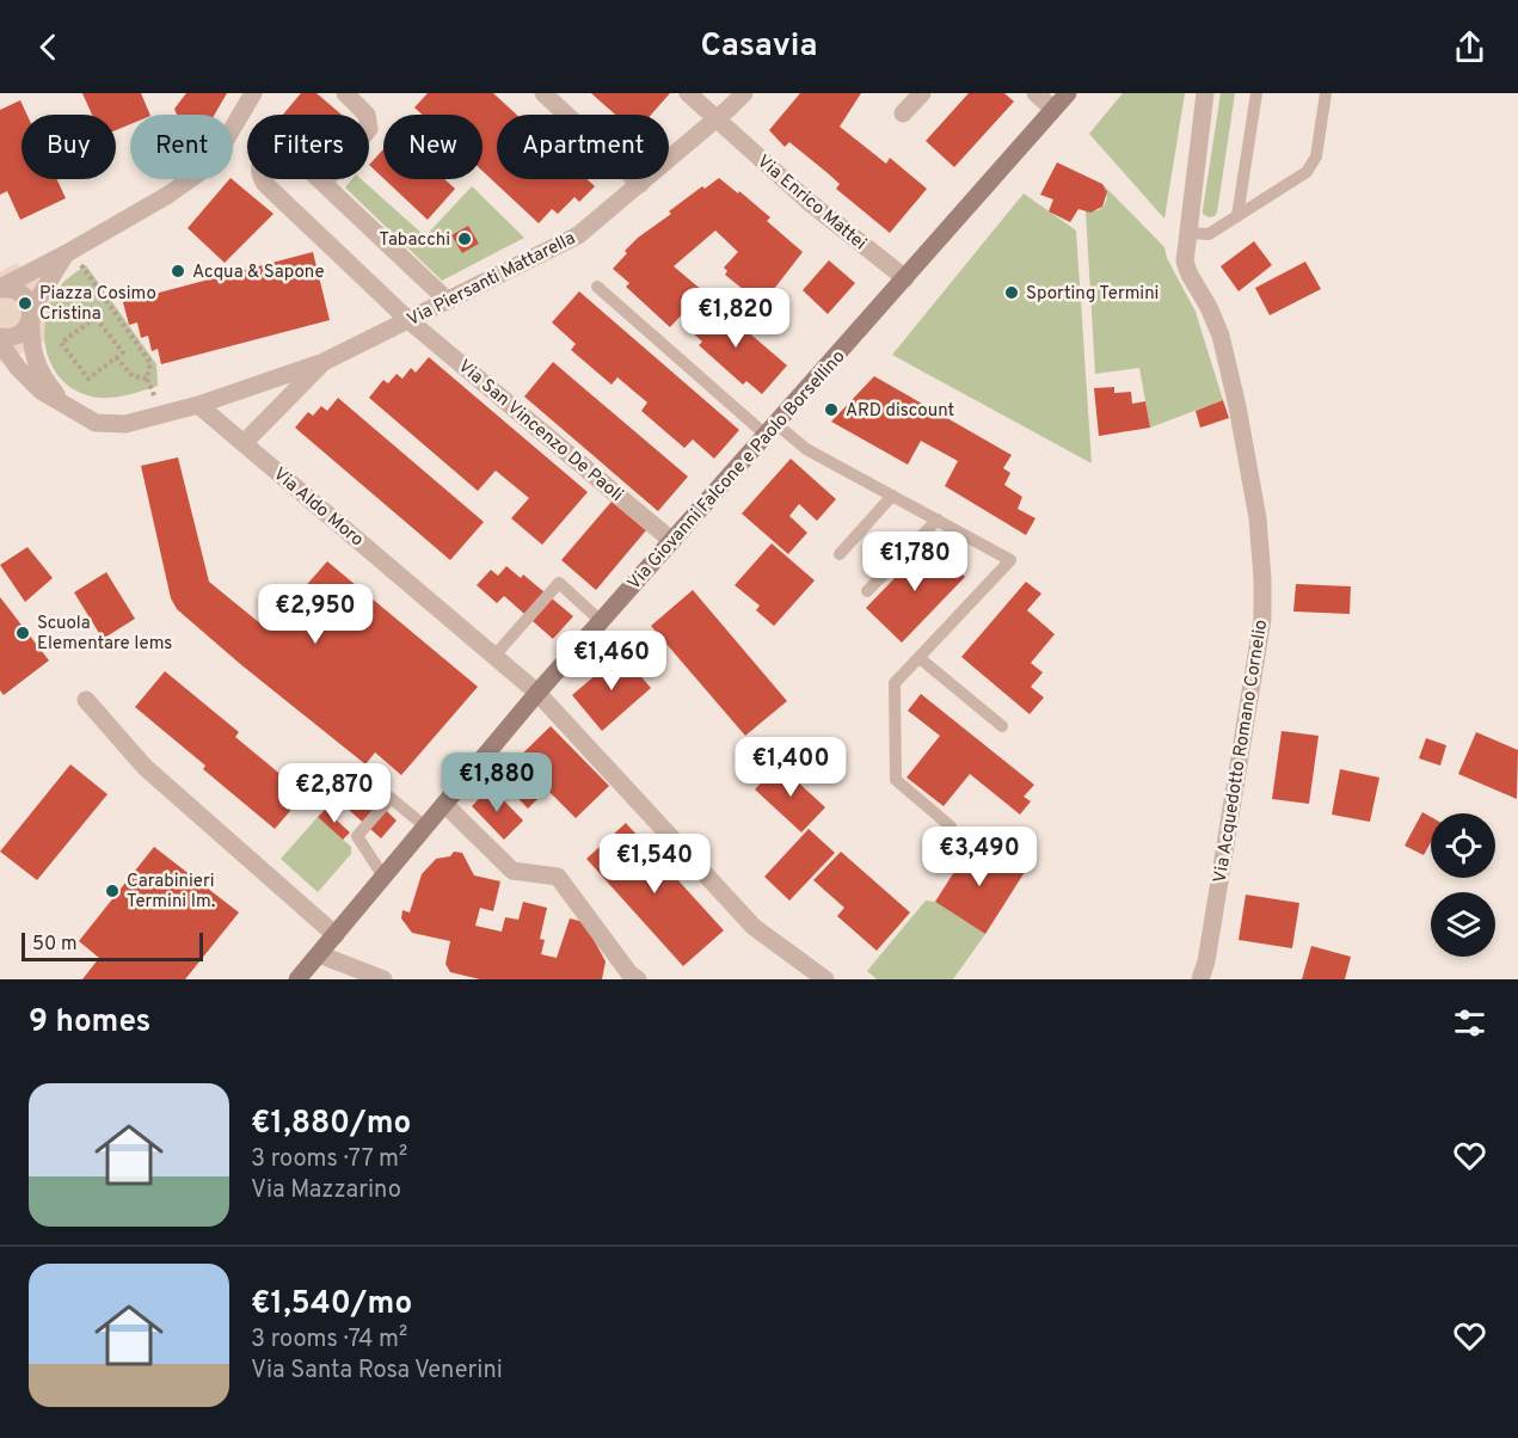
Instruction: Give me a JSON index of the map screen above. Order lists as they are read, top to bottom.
{
  "streets": {
    "main road": ["Via Giovanni Falcone e Paolo Borsellino"],
    "street": [
      "Via Enrico Mattei",
      "Via Piersanti Mattarella",
      "Via San Vincenzo De Paoli",
      "Via Aldo Moro",
      "Via Acquedotto Romano Cornelio"
    ]
  },
  "crossings": [
    ["Via Enrico Mattei", "Via Piersanti Mattarella"],
    ["Via Enrico Mattei", "Via Giovanni Falcone e Paolo Borsellino"],
    ["Via Piersanti Mattarella", "Via San Vincenzo De Paoli"],
    ["Via San Vincenzo De Paoli", "Via Giovanni Falcone e Paolo Borsellino"],
    ["Via Giovanni Falcone e Paolo Borsellino", "Via Aldo Moro"]
  ],
  "places": [
    "Tabacchi",
    "Acqua & Sapone",
    "Sporting Termini",
    "Piazza Cosimo Cristina",
    "ARD discount",
    "Scuola Elementare Iems",
    "Carabinieri Termini Im."
  ],
  "scale_bar": "50 m",
  "page": {
    "header": "Casavia",
    "chip": [
      "Buy",
      "Rent",
      "Filters",
      "New",
      "Apartment"
    ],
    "price": [
      "€1,820",
      "€1,780",
      "€2,950",
      "€1,460",
      "€1,400",
      "€1,880",
      "€2,870",
      "€3,490",
      "€1,540"
    ],
    "scale": "50 m",
    "heading": "9 homes",
    "list": [
      {
        "name": "€1,880/mo",
        "note": "3 rooms · 77 m² · Via Mazzarino"
      },
      {
        "name": "€1,540/mo",
        "note": "3 rooms · 74 m² · Via Santa Rosa Venerini"
      }
    ]
  }
}
